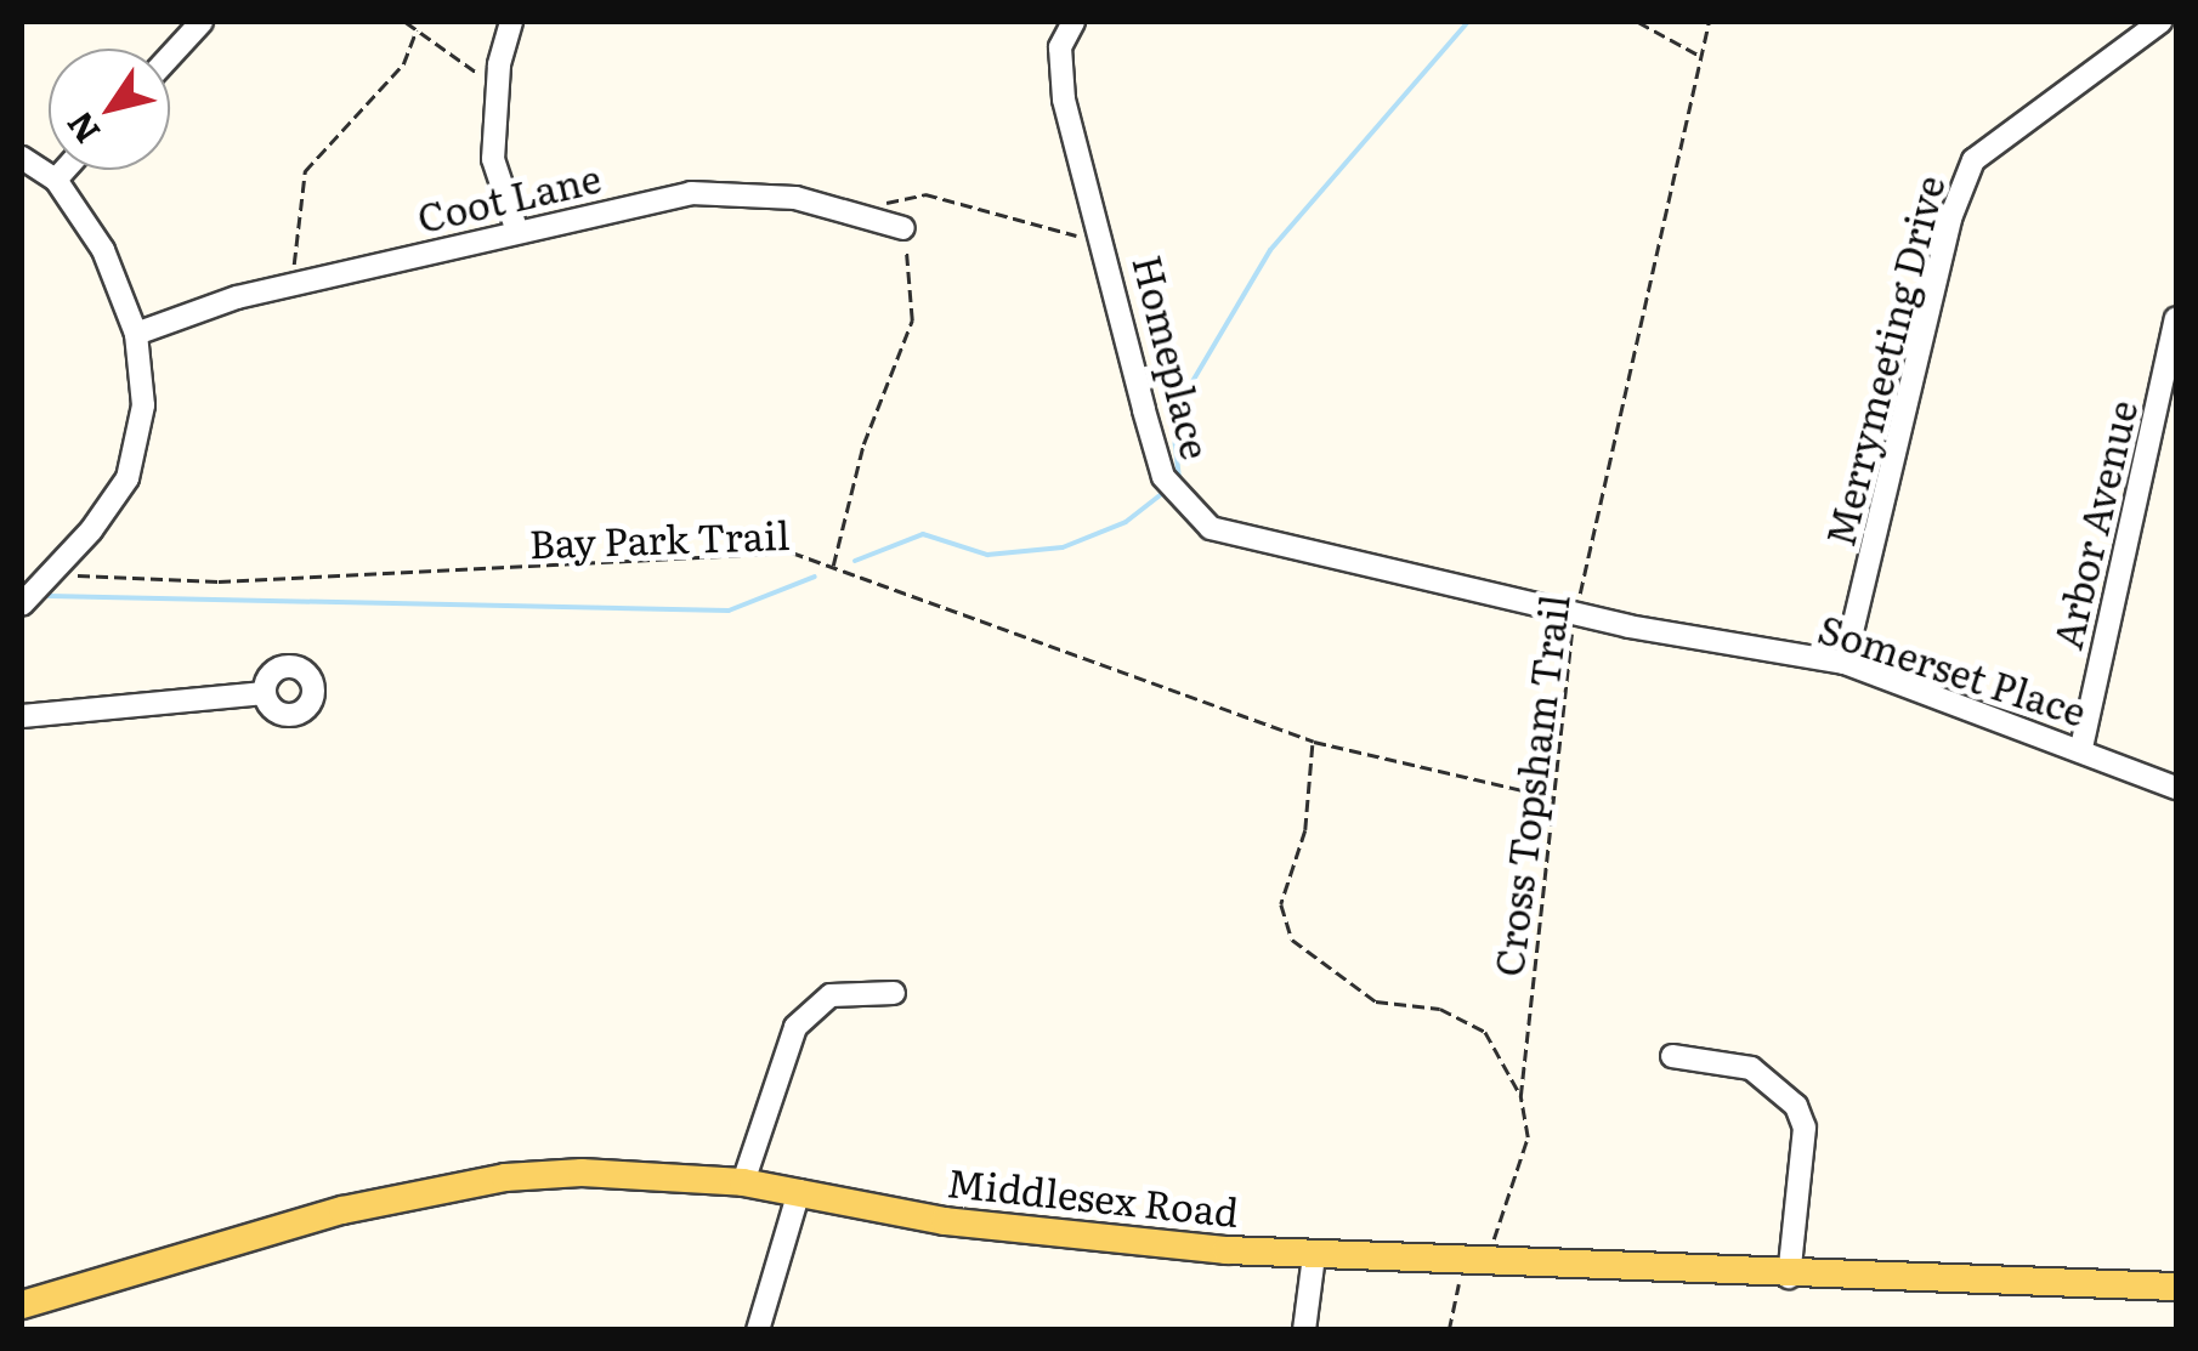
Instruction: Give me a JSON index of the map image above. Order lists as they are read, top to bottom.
{
  "streets": {
    "main road": ["Middlesex Road"],
    "street": [
      "Coot Lane",
      "Homeplace",
      "Merrymeeting Drive",
      "Arbor Avenue",
      "Somerset Place"
    ],
    "path": ["Bay Park Trail", "Cross Topsham Trail"]
  },
  "crossings": [
    ["Homeplace", "Somerset Place"],
    ["Homeplace", "Cross Topsham Trail"],
    ["Merrymeeting Drive", "Somerset Place"],
    ["Arbor Avenue", "Somerset Place"],
    ["Bay Park Trail", "Cross Topsham Trail"],
    ["Cross Topsham Trail", "Middlesex Road"]
  ],
  "north": "bottom left"
}
